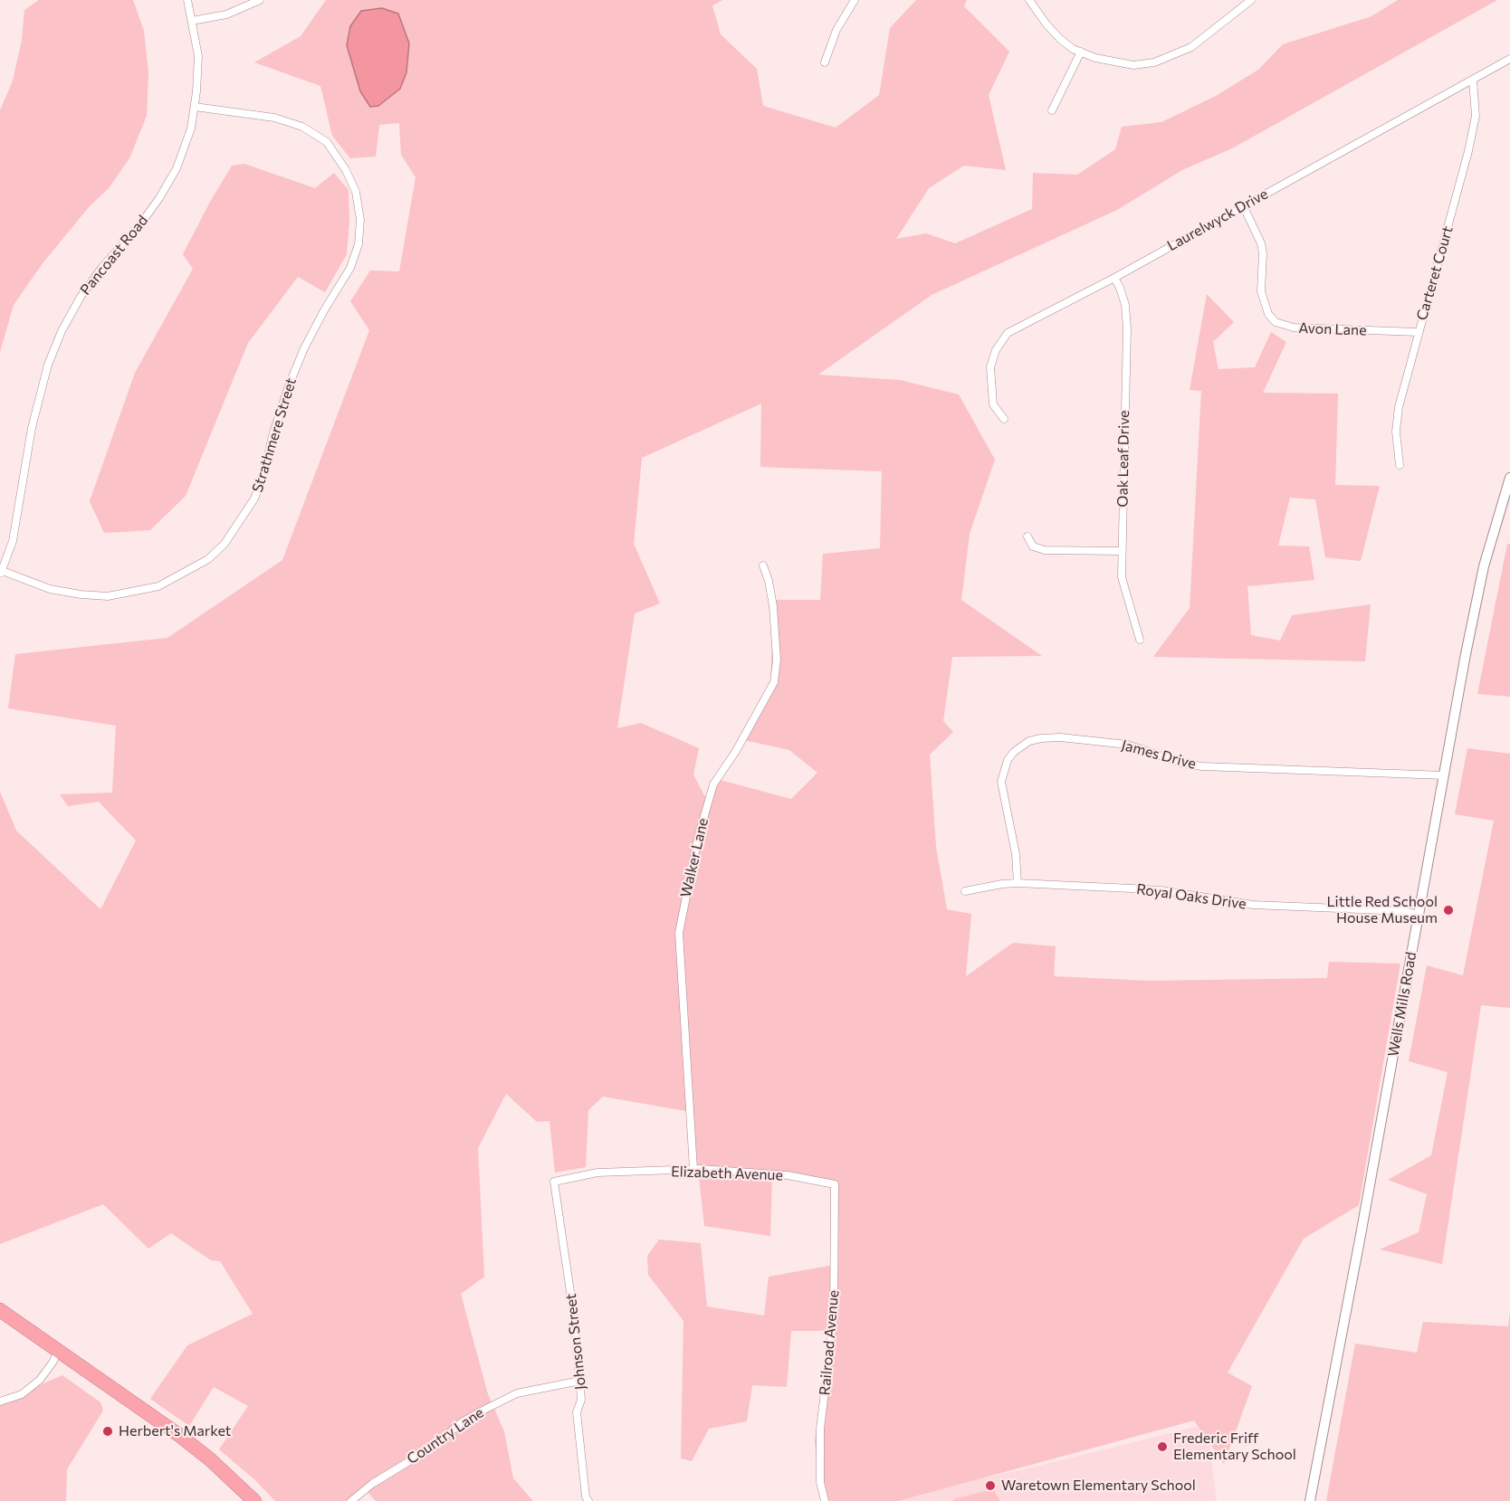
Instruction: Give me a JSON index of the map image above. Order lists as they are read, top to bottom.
{
  "streets": {
    "main road": ["Wells Mills Road"],
    "street": [
      "Laurelwyck Drive",
      "Pancoast Road",
      "Carteret Court",
      "Avon Lane",
      "Strathmere Street",
      "Oak Leaf Drive",
      "James Drive",
      "Walker Lane",
      "Royal Oaks Drive",
      "Elizabeth Avenue",
      "Johnson Street",
      "Railroad Avenue",
      "Country Lane"
    ]
  },
  "crossings": [
    ["Laurelwyck Drive", "Carteret Court"],
    ["Laurelwyck Drive", "Avon Lane"],
    ["Laurelwyck Drive", "Oak Leaf Drive"],
    ["Pancoast Road", "Strathmere Street"],
    ["Carteret Court", "Avon Lane"],
    ["James Drive", "Royal Oaks Drive"],
    ["James Drive", "Wells Mills Road"],
    ["Walker Lane", "Elizabeth Avenue"],
    ["Royal Oaks Drive", "Wells Mills Road"],
    ["Elizabeth Avenue", "Johnson Street"],
    ["Elizabeth Avenue", "Railroad Avenue"],
    ["Johnson Street", "Country Lane"]
  ],
  "places": [
    "Little Red School House Museum",
    "Herbert's Market",
    "Frederic Friff Elementary School",
    "Waretown Elementary School"
  ]
}
